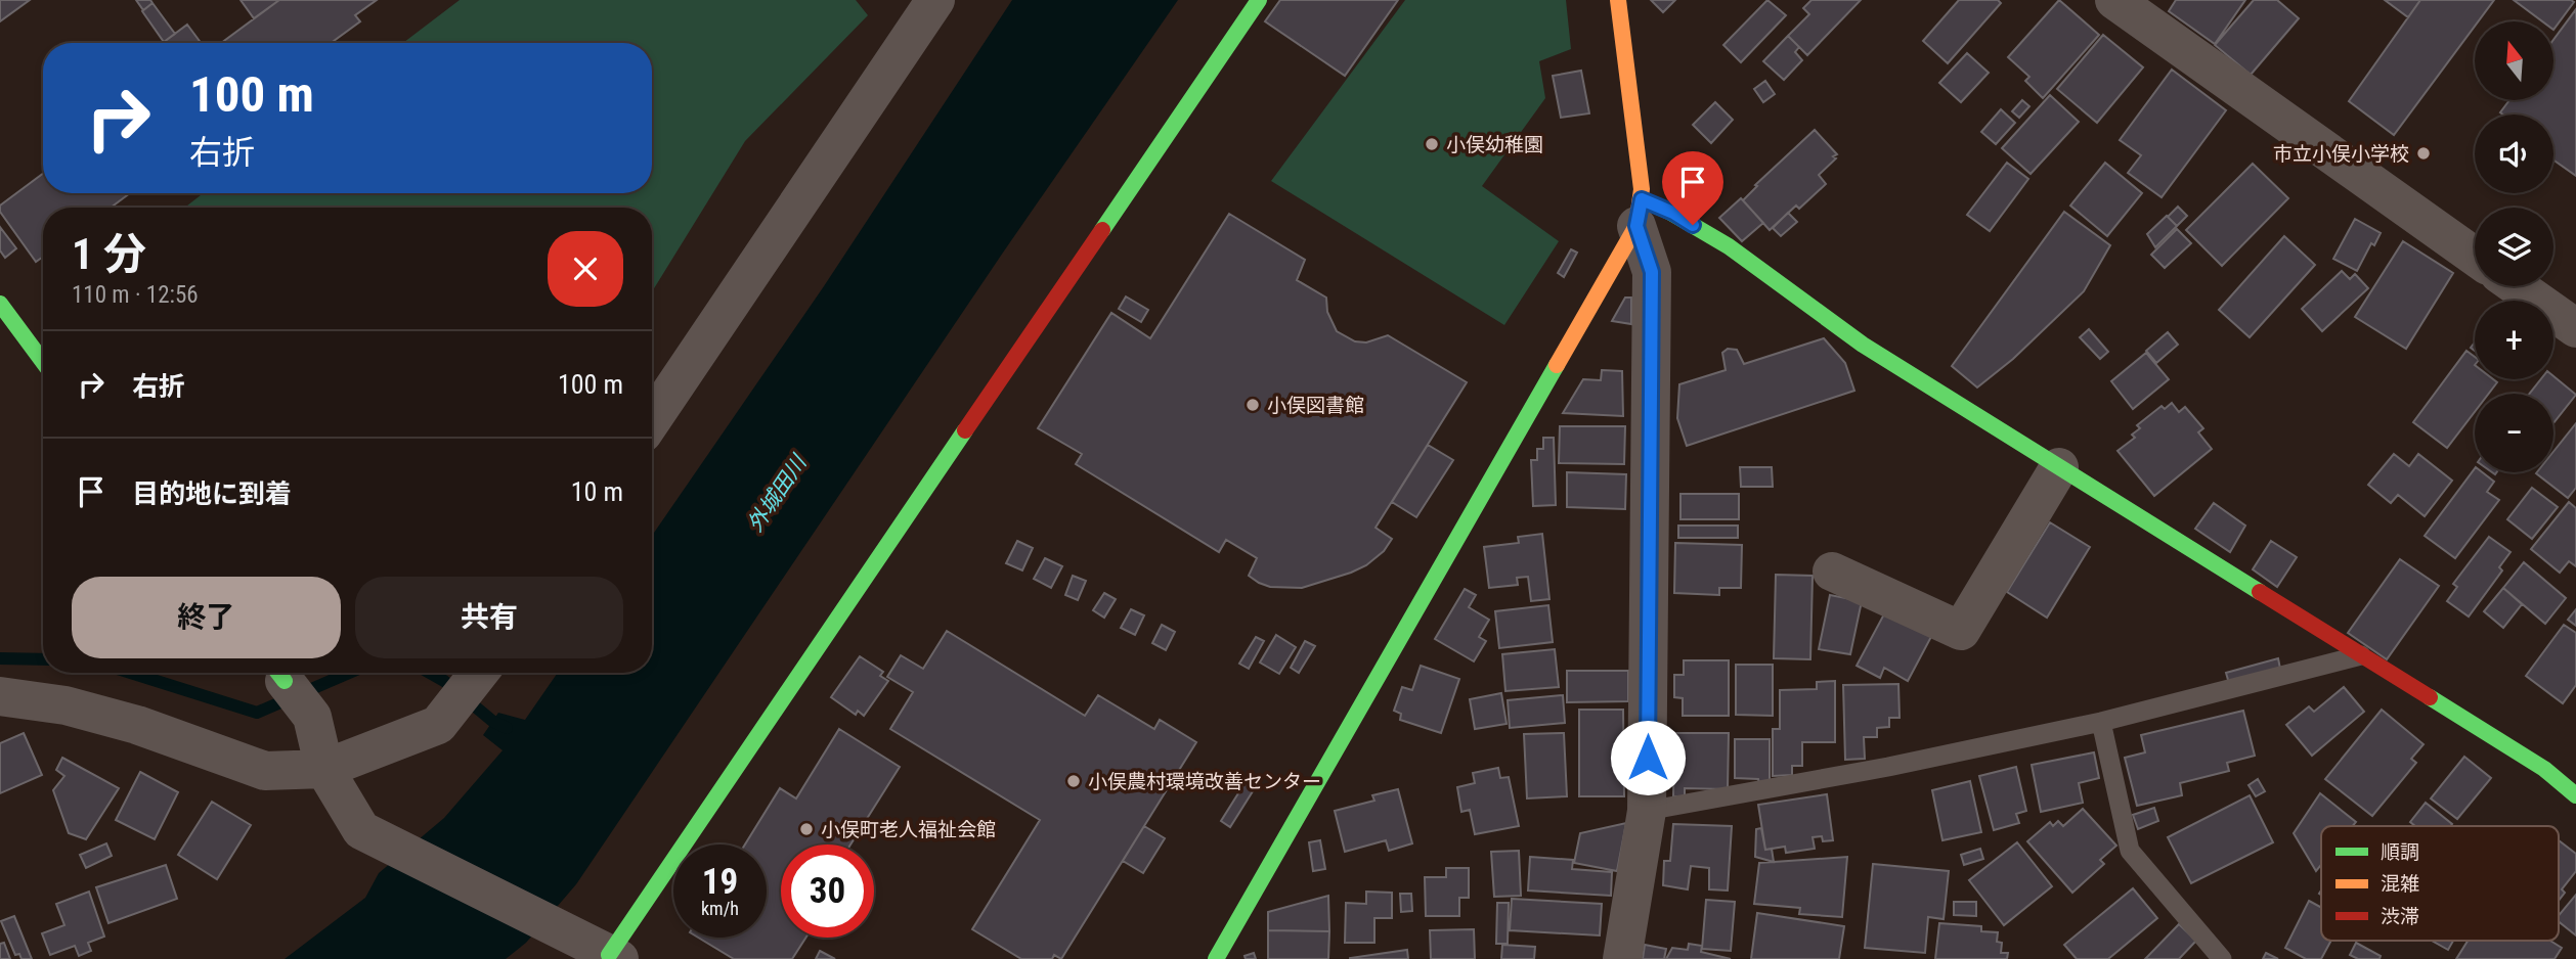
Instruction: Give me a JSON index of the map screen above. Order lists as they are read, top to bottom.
{
  "water": ["外城田川"],
  "places": [
    "小俣幼稚園",
    "市立小俣小学校",
    "小俣図書館",
    "小俣農村環境改善センター",
    "小俣町老人福祉会館"
  ],
  "legend": ["順調", "混雑", "渋滞"],
  "north": "top",
  "page": {
    "map_buttons": ["+", "−"],
    "turn": ["100 m", "右折"],
    "heading": ["1 分", "110 m · 12:56"],
    "list": [
      {
        "name": "右折",
        "value": "100 m"
      },
      {
        "name": "目的地に到着",
        "value": "10 m"
      }
    ],
    "buttons": ["終了", "共有"],
    "speed": "19 km/h",
    "limit": "30"
  }
}
